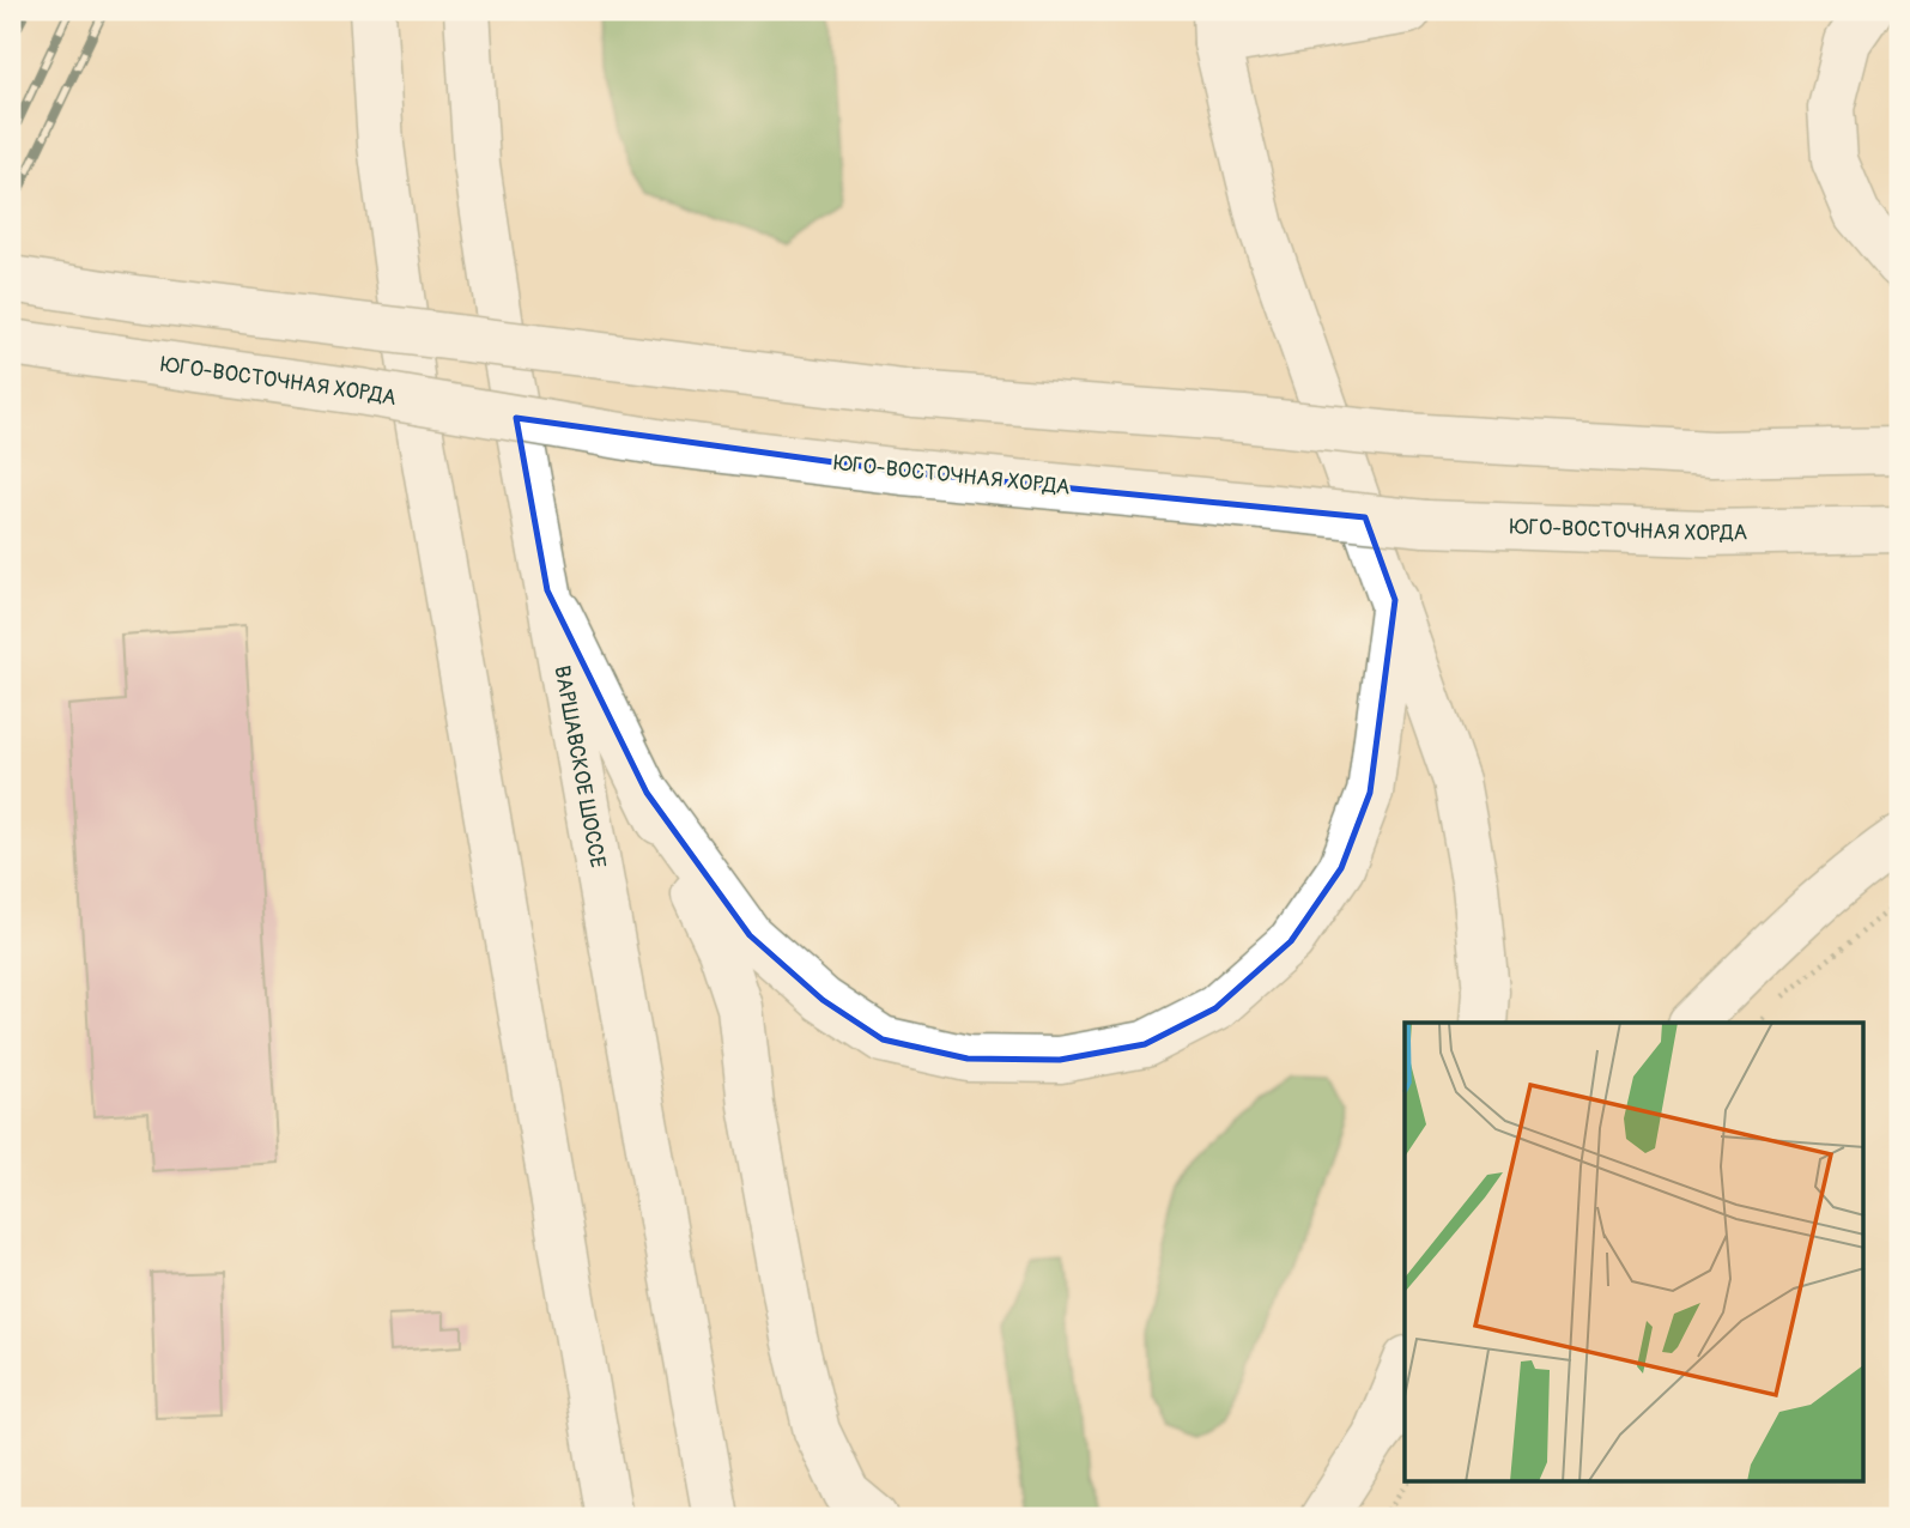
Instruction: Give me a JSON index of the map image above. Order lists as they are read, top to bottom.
{
  "streets": {
    "main road": ["ЮГО-ВОСТОЧНАЯ ХОРДА", "ВАРШАВСКОЕ ШОССЕ"]
  }
}
